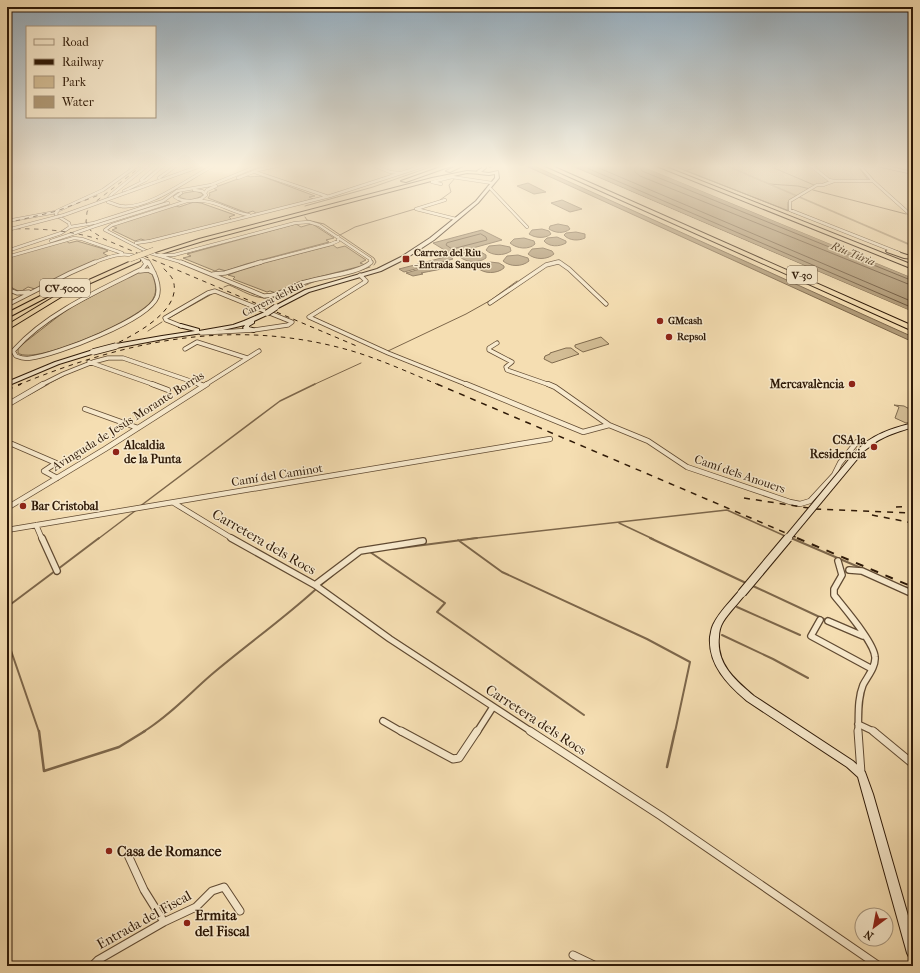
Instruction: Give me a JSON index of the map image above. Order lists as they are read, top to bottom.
{
  "streets": {
    "highway": ["V-30", "CV-5000"],
    "street": [
      "Carrera del Riu",
      "Avinguda de Jesús Morante Borràs",
      "Camí dels Anouers",
      "Camí del Caminot",
      "Carretera dels Rocs",
      "Entrada del Fiscal"
    ]
  },
  "crossings": [
    ["Camí del Caminot", "Carretera dels Rocs"]
  ],
  "water": ["Riu Túria"],
  "places": {
    "transit": ["Carrera del Riu - Entrada Sanques"],
    "other": [
      "GMcash",
      "Repsol",
      "Mercavalència",
      "CSA la Residencia",
      "Alcaldia de la Punta",
      "Bar Cristobal",
      "Casa de Romance",
      "Ermita del Fiscal"
    ]
  },
  "legend": [
    "Road",
    "Railway",
    "Park",
    "Water"
  ],
  "north": "bottom left"
}
